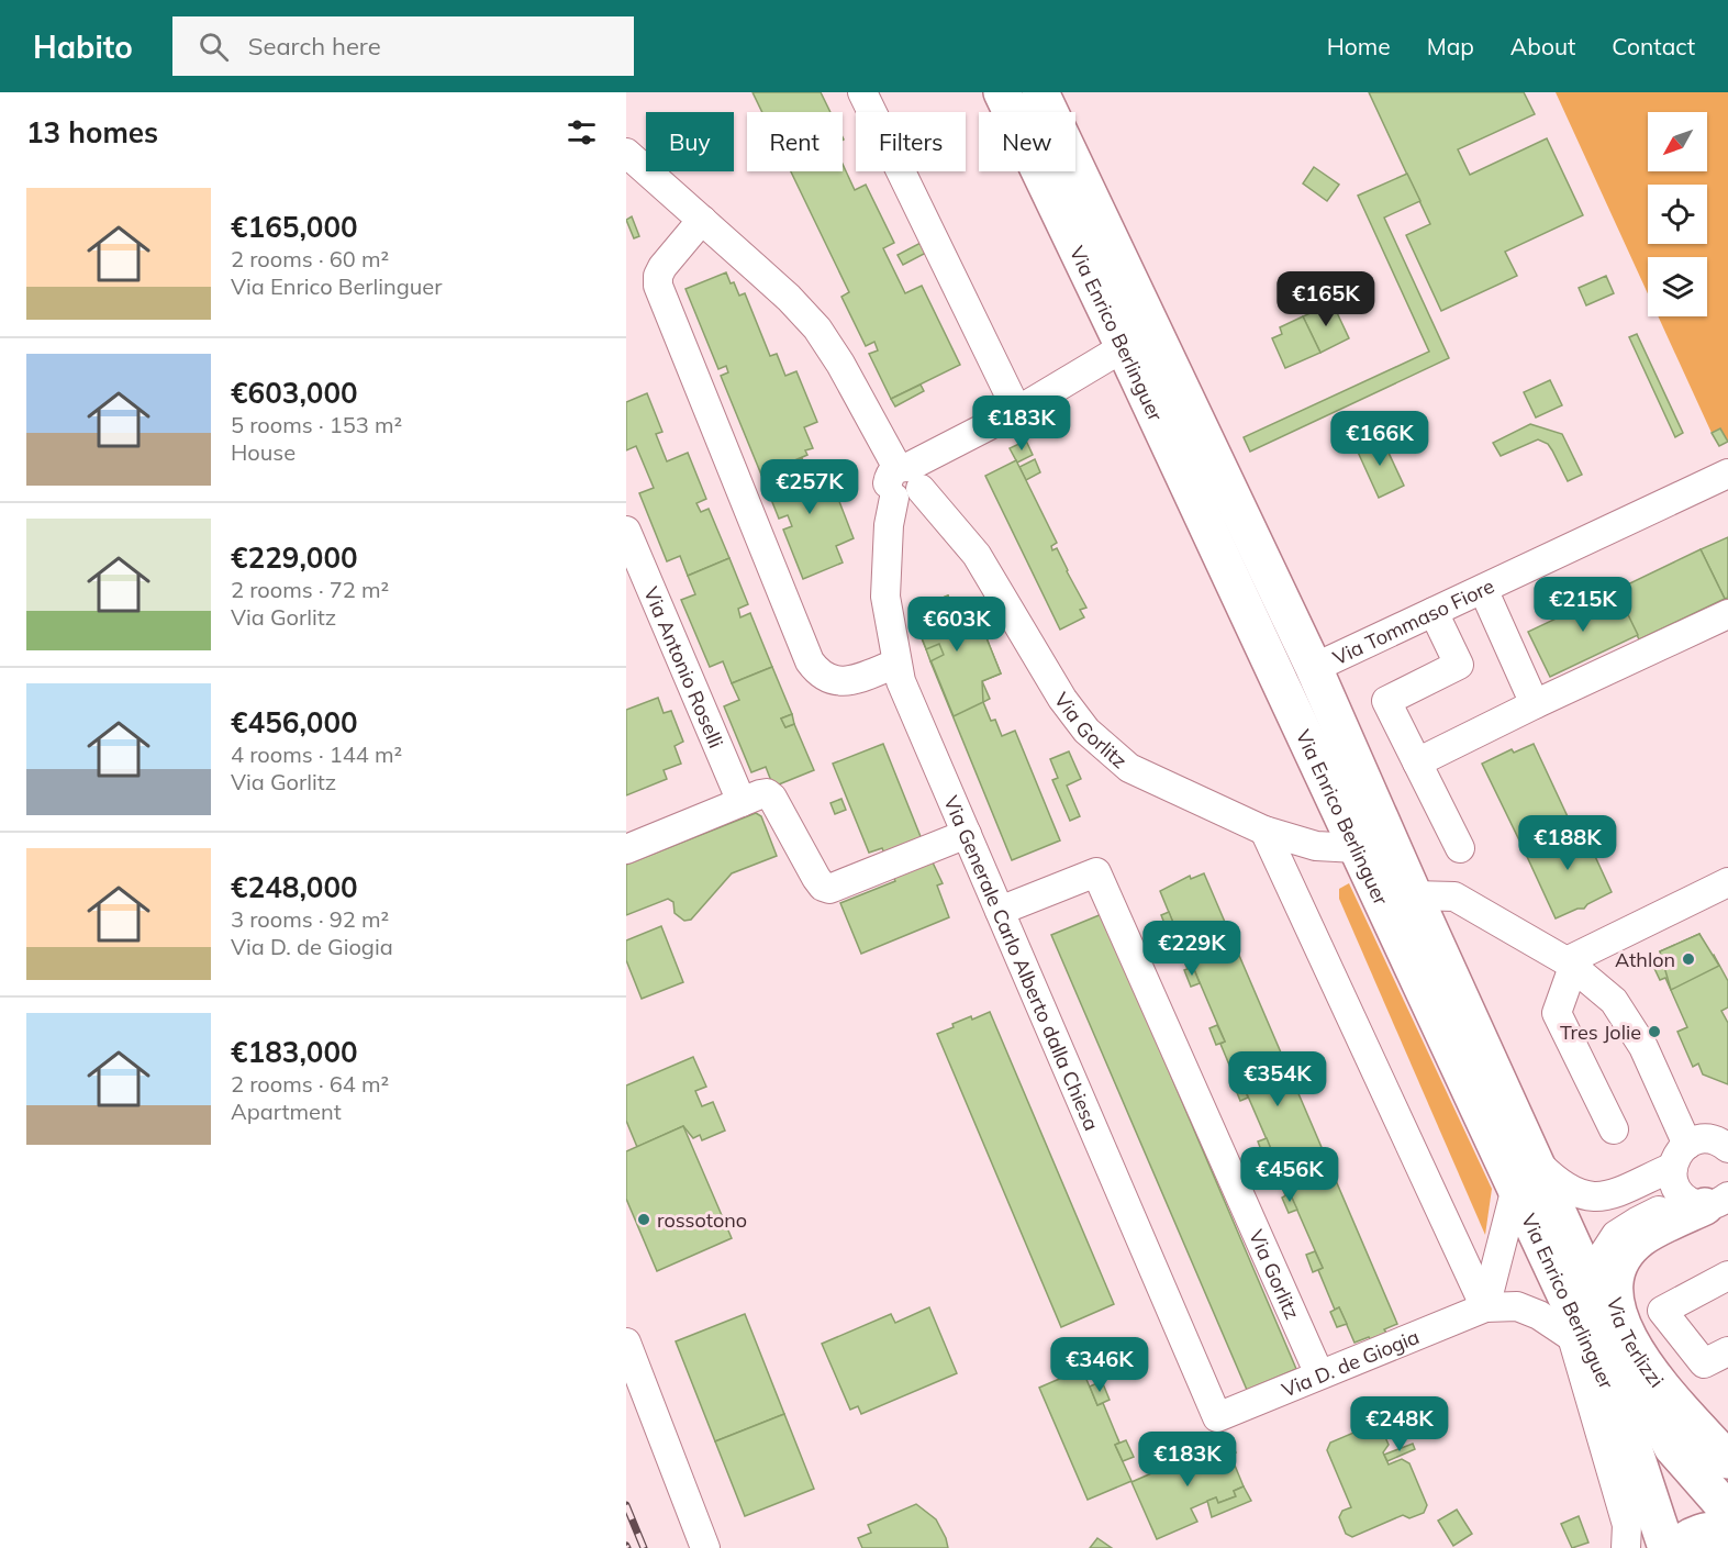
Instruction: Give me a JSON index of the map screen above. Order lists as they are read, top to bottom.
{
  "streets": {
    "main road": ["Via Enrico Berlinguer", "Via Terlizzi"],
    "street": [
      "Via Tommaso Fiore",
      "Via Antonio Roselli",
      "Via Gorlitz",
      "Via Generale Carlo Alberto dalla Chiesa",
      "Via D. de Giogia"
    ]
  },
  "crossings": [
    ["Via Enrico Berlinguer", "Via Tommaso Fiore"],
    ["Via Enrico Berlinguer", "Via Gorlitz"],
    ["Via Antonio Roselli", "Via Generale Carlo Alberto dalla Chiesa"],
    ["Via Gorlitz", "Via Generale Carlo Alberto dalla Chiesa"],
    ["Via Gorlitz", "Via D. de Giogia"],
    ["Via Generale Carlo Alberto dalla Chiesa", "Via D. de Giogia"]
  ],
  "places": ["Athlon", "Tres Jolie", "rossotono"],
  "north": "bottom left",
  "page": {
    "header": "Habito",
    "search": "Search here",
    "nav": [
      "Home",
      "Map",
      "About",
      "Contact"
    ],
    "heading": "13 homes",
    "chip": [
      "Buy",
      "Rent",
      "Filters",
      "New"
    ],
    "list": [
      {
        "name": "€165,000",
        "note": "2 rooms · 60 m² · Via Enrico Berlinguer"
      },
      {
        "name": "€603,000",
        "note": "5 rooms · 153 m² · House"
      },
      {
        "name": "€229,000",
        "note": "2 rooms · 72 m² · Via Gorlitz"
      },
      {
        "name": "€456,000",
        "note": "4 rooms · 144 m² · Via Gorlitz"
      },
      {
        "name": "€248,000",
        "note": "3 rooms · 92 m² · Via D. de Giogia"
      },
      {
        "name": "€183,000",
        "note": "2 rooms · 64 m² · Apartment"
      }
    ],
    "price": [
      "€165K",
      "€183K",
      "€166K",
      "€257K",
      "€215K",
      "€603K",
      "€188K",
      "€229K",
      "€354K",
      "€456K",
      "€346K",
      "€248K",
      "€183K"
    ]
  }
}
